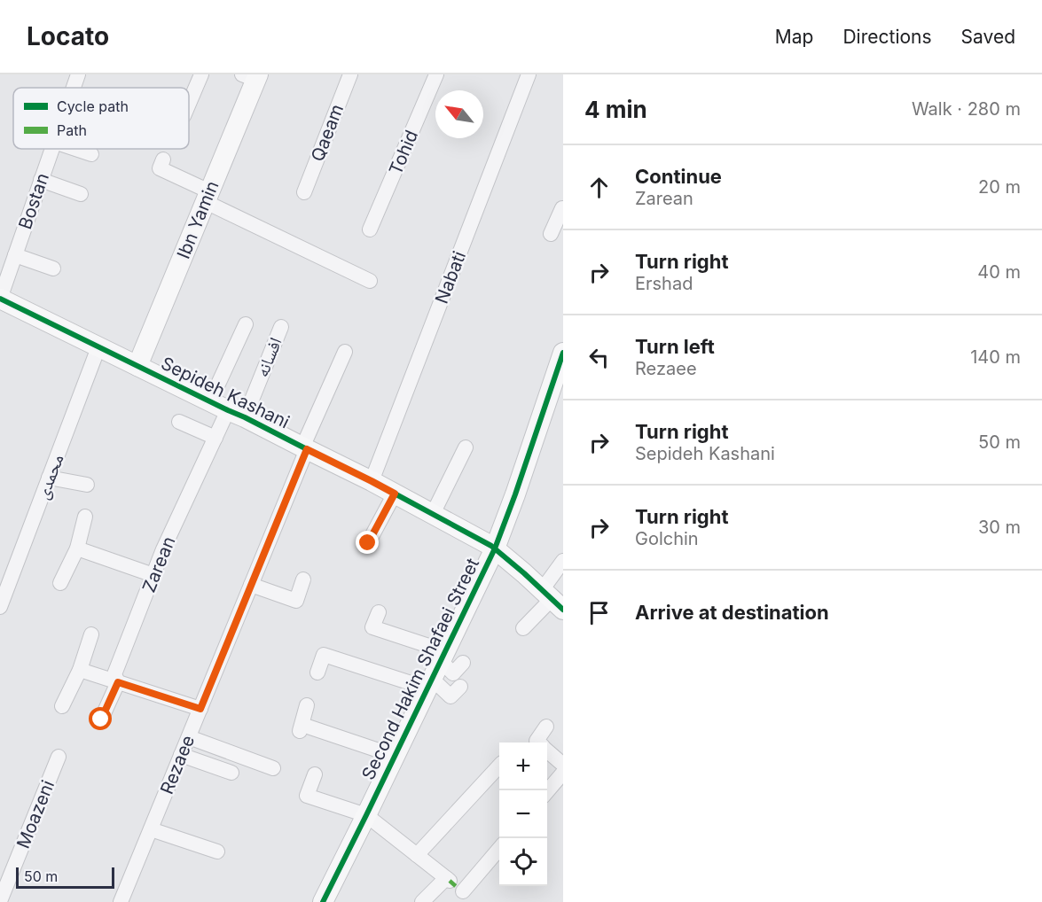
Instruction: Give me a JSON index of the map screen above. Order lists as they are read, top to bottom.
{
  "streets": {
    "street": [
      "Qaeam",
      "Tohid",
      "Bostan",
      "Ibn Yamin",
      "Nabati",
      "افسانه",
      "Sepideh Kashani",
      "محمدی",
      "Zarean",
      "Second Hakim Shafaei Street",
      "Rezaee",
      "Moazeni"
    ]
  },
  "crossings": [
    ["Bostan", "Sepideh Kashani"],
    ["Ibn Yamin", "Sepideh Kashani"],
    ["Nabati", "Sepideh Kashani"],
    ["افسانه", "Sepideh Kashani"],
    ["افسانه", "Zarean"],
    ["Sepideh Kashani", "محمدی"],
    ["Sepideh Kashani", "Zarean"],
    ["Sepideh Kashani", "Second Hakim Shafaei Street"],
    ["Sepideh Kashani", "Rezaee"]
  ],
  "legend": ["Cycle path", "Path"],
  "scale_bar": "50 m",
  "north": "top left",
  "page": {
    "header": "Locato",
    "nav": ["Map", "Directions", "Saved"],
    "heading": ["4 min", "Walk · 280 m"],
    "list": [
      ["Continue", "Zarean", "20 m"],
      ["Turn right", "Ershad", "40 m"],
      ["Turn left", "Rezaee", "140 m"],
      ["Turn right", "Sepideh Kashani", "50 m"],
      ["Turn right", "Golchin", "30 m"],
      "Arrive at destination"
    ],
    "map_buttons": ["+", "−"],
    "scale": "50 m"
  }
}
